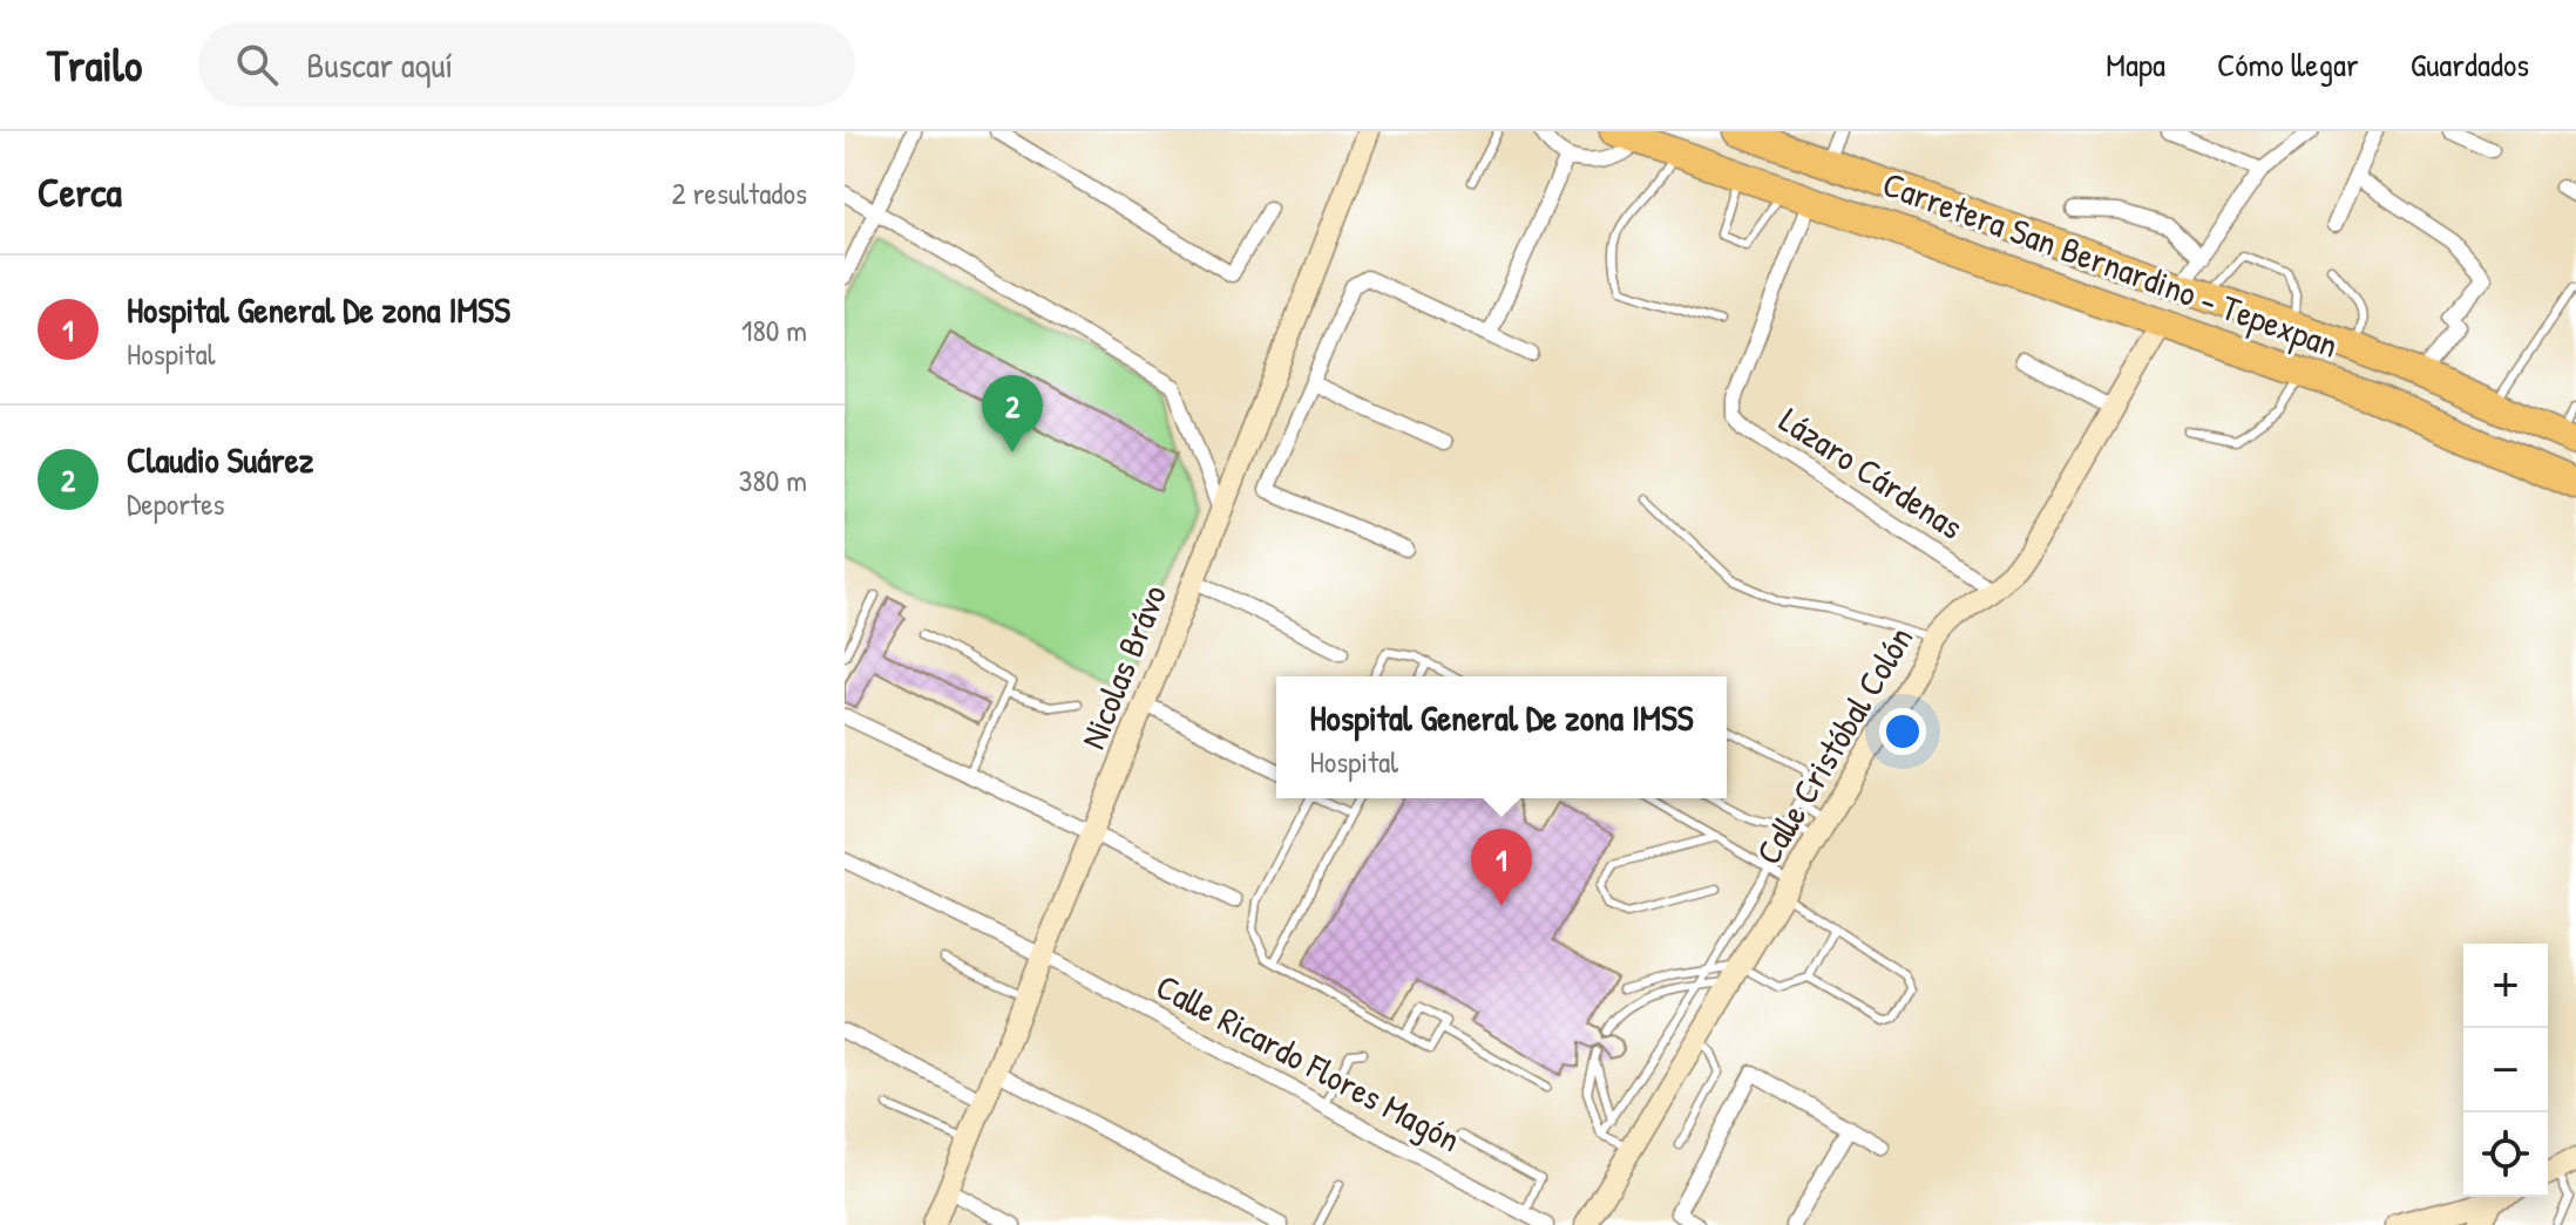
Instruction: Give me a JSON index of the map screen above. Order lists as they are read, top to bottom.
{
  "streets": {
    "highway": ["Carretera San Bernardino - Tepexpan"],
    "street": [
      "Lázaro Cárdenas",
      "Nicolas Brávo",
      "Calle Cristóbal Colón",
      "Calle Ricardo Flores Magón"
    ]
  },
  "crossings": [
    ["Carretera San Bernardino - Tepexpan", "Lázaro Cárdenas"],
    ["Carretera San Bernardino - Tepexpan", "Calle Cristóbal Colón"],
    ["Lázaro Cárdenas", "Calle Cristóbal Colón"],
    ["Nicolas Brávo", "Calle Ricardo Flores Magón"]
  ],
  "page": {
    "header": "Trailo",
    "search": "Buscar aquí",
    "nav": ["Mapa", "Cómo llegar", "Guardados"],
    "heading": ["Cerca", "2 resultados"],
    "list": [
      {
        "mark": "1",
        "name": "Hospital General De zona IMSS",
        "note": "Hospital",
        "value": "180 m"
      },
      {
        "mark": "2",
        "name": "Claudio Suárez",
        "note": "Deportes",
        "value": "380 m"
      }
    ],
    "pins": ["2", "1"],
    "popup": ["Hospital General De zona IMSS", "Hospital"],
    "map_buttons": ["+", "−"]
  }
}
